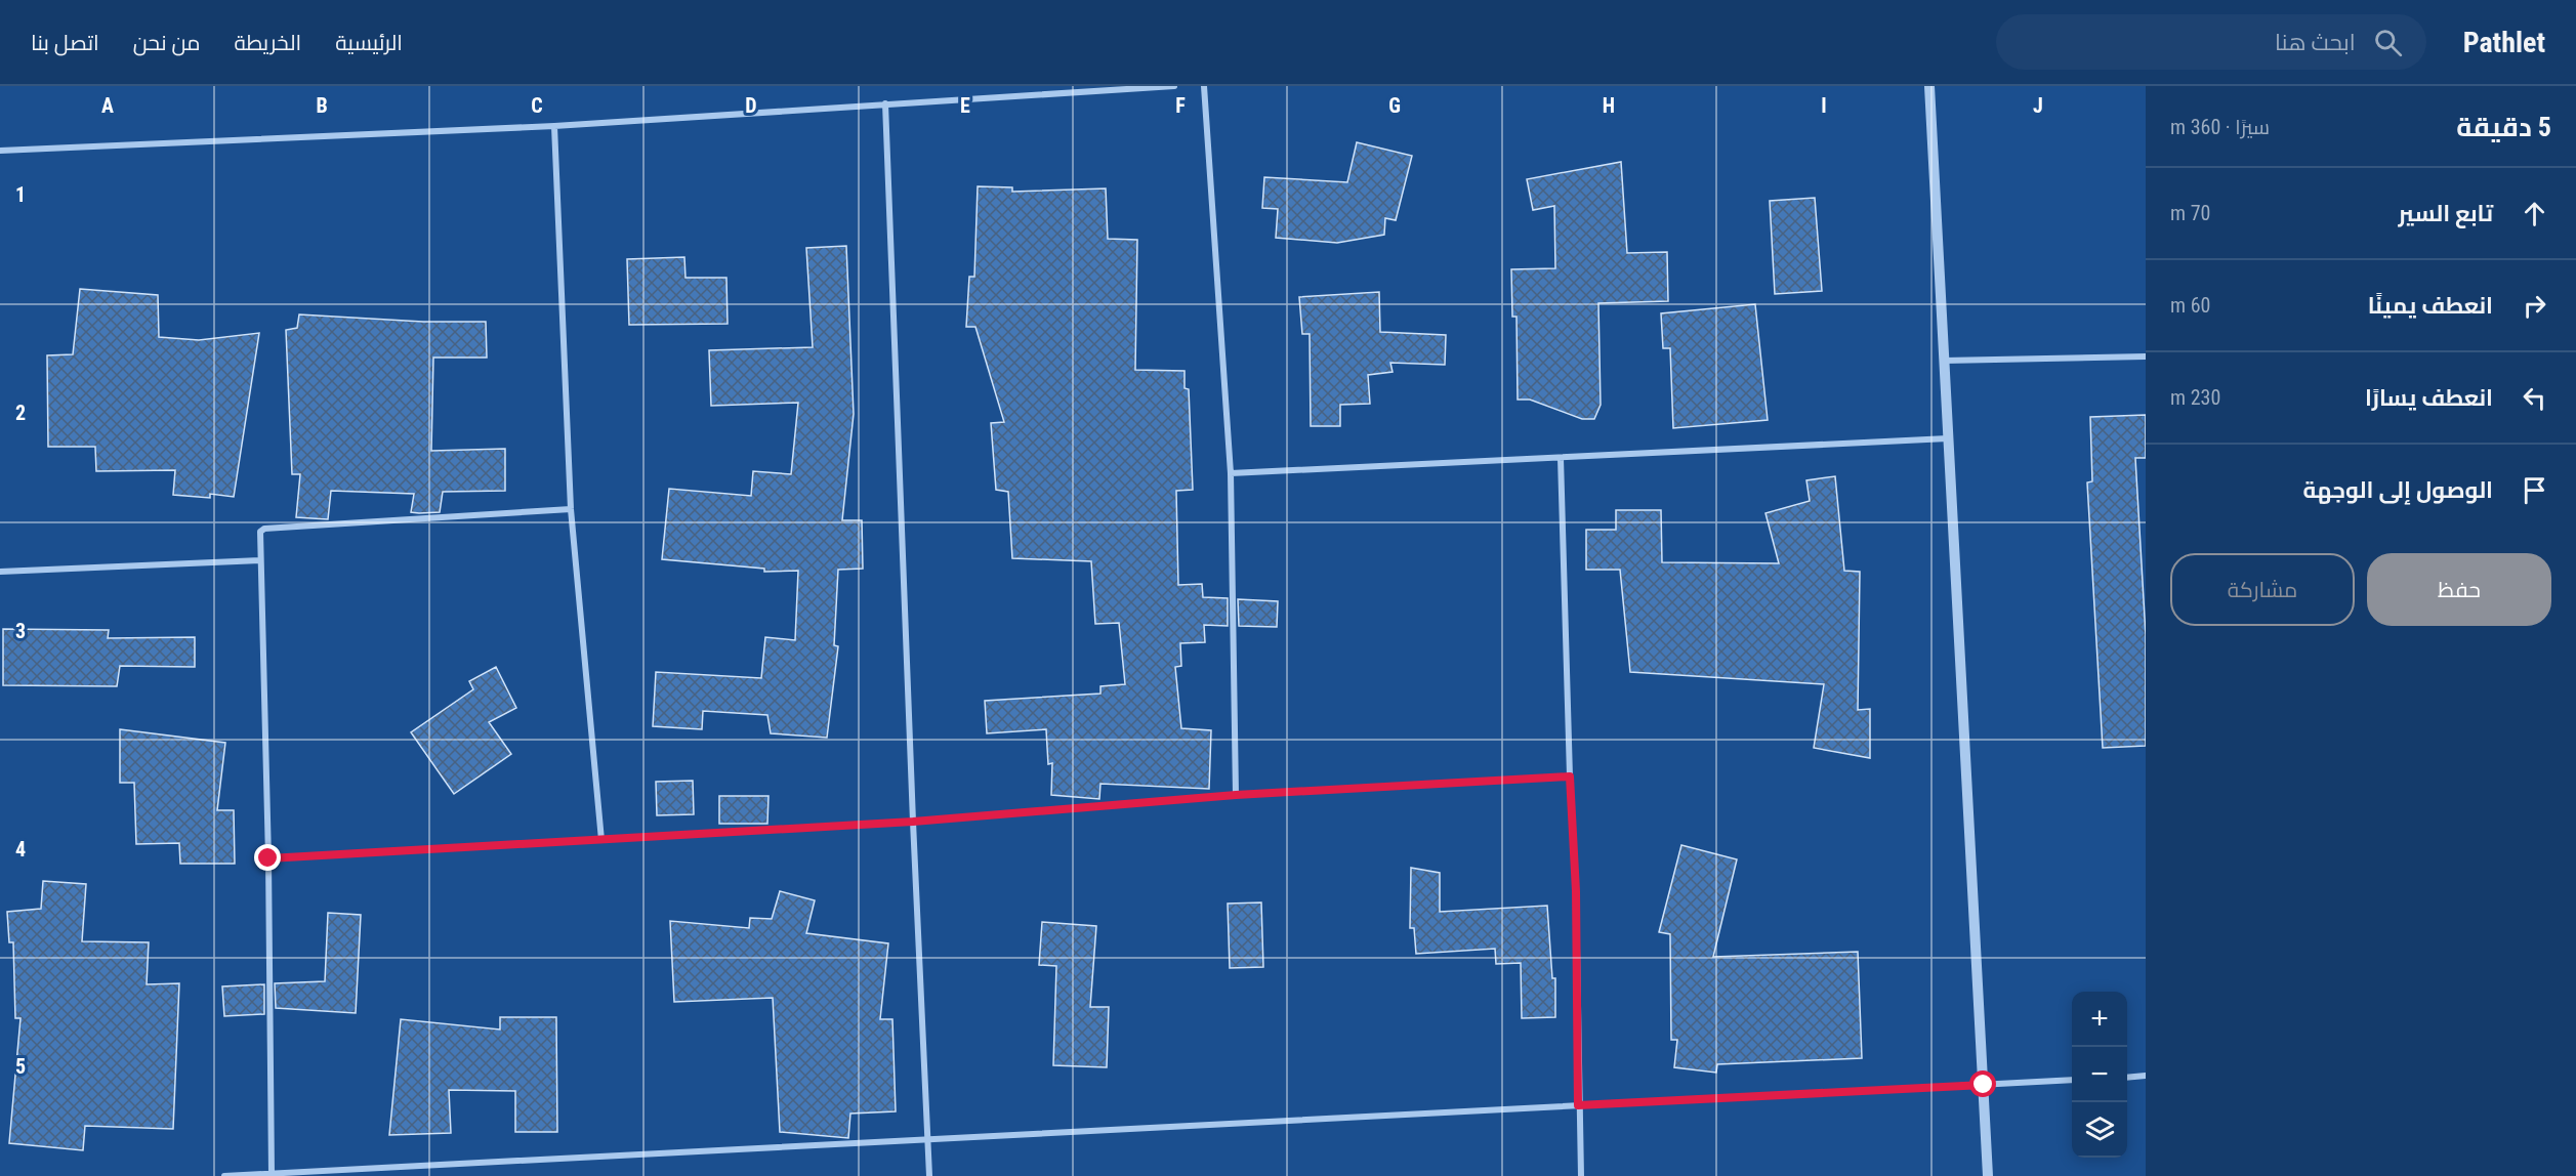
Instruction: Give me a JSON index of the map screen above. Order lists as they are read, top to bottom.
{
  "page": {
    "header": "Pathlet",
    "search": "ابحث هنا",
    "nav": [
      "الرئيسية",
      "الخريطة",
      "من نحن",
      "اتصل بنا"
    ],
    "heading": ["5 دقيقة", "سيرًا · 360 m"],
    "list": [
      ["تابع السير", "70 m"],
      ["انعطف يمينًا", "60 m"],
      ["انعطف يسارًا", "230 m"],
      "الوصول إلى الوجهة"
    ],
    "buttons": ["حفظ", "مشاركة"],
    "map_buttons": ["+", "−"]
  },
  "grid": {
    "columns": [
      "A",
      "B",
      "C",
      "D",
      "E",
      "F",
      "G",
      "H",
      "I",
      "J"
    ],
    "rows": [
      "1",
      "2",
      "3",
      "4",
      "5"
    ]
  }
}
